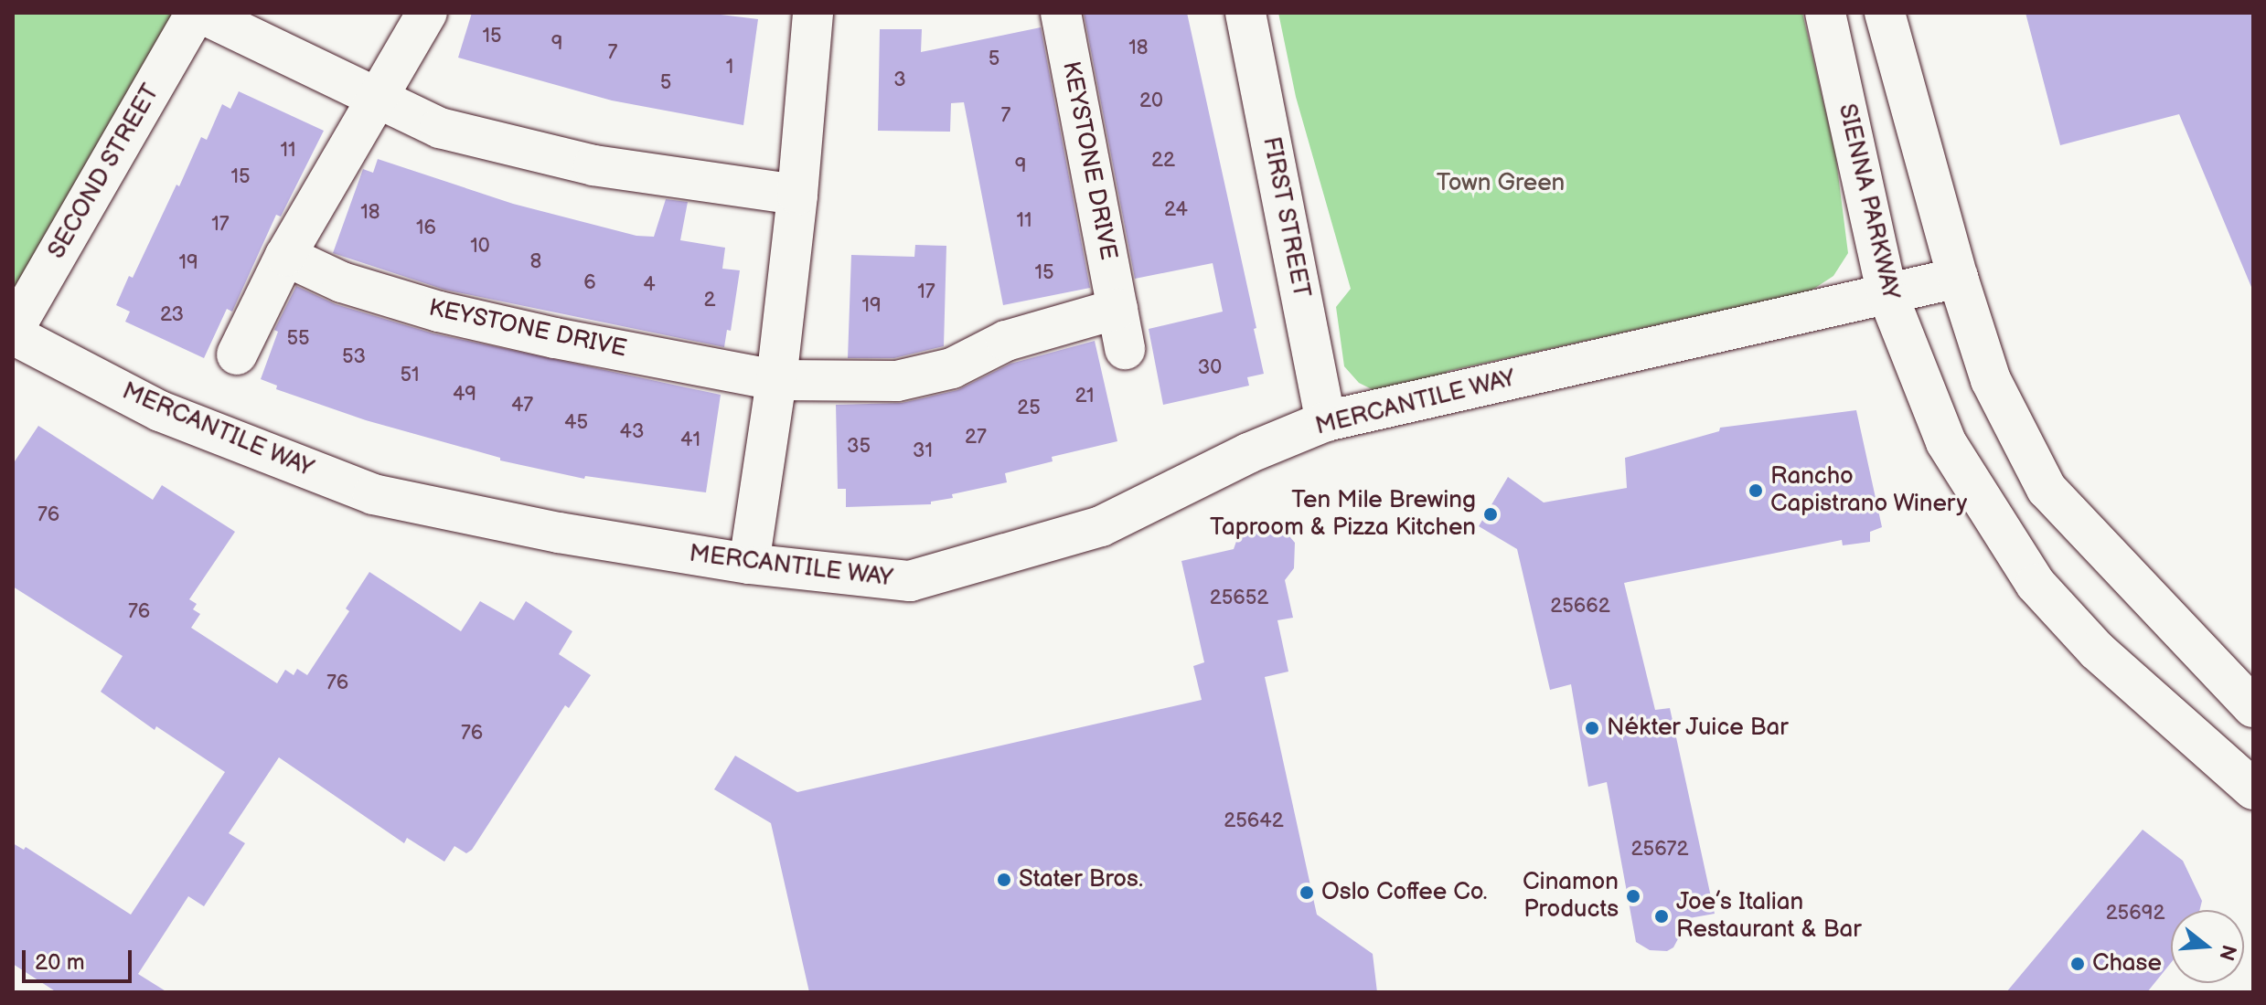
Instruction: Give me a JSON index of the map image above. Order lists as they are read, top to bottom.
{
  "streets": {
    "street": [
      "KEYSTONE DRIVE",
      "SECOND STREET",
      "SIENNA PARKWAY",
      "FIRST STREET",
      "MERCANTILE WAY"
    ]
  },
  "crossings": [
    ["SECOND STREET", "MERCANTILE WAY"],
    ["SIENNA PARKWAY", "MERCANTILE WAY"],
    ["FIRST STREET", "MERCANTILE WAY"]
  ],
  "parks": ["Town Green"],
  "places": [
    "Rancho Capistrano Winery",
    "Ten Mile Brewing Taproom & Pizza Kitchen",
    "Nékter Juice Bar",
    "Stater Bros.",
    "Oslo Coffee Co.",
    "Cinamon Products",
    "Joe’s Italian Restaurant & Bar",
    "Chase"
  ],
  "house_numbers": [
    "15",
    "9",
    "18",
    "7",
    "5",
    "1",
    "3",
    "5",
    "20",
    "7",
    "11",
    "22",
    "9",
    "15",
    "24",
    "18",
    "11",
    "17",
    "16",
    "10",
    "8",
    "19",
    "15",
    "6",
    "4",
    "17",
    "2",
    "19",
    "23",
    "55",
    "53",
    "30",
    "51",
    "49",
    "21",
    "47",
    "25",
    "45",
    "43",
    "27",
    "41",
    "35",
    "31",
    "76",
    "25652",
    "25662",
    "76",
    "76",
    "76",
    "25642",
    "25672",
    "25692"
  ],
  "scale_bar": "20 m",
  "north": "right"
}
